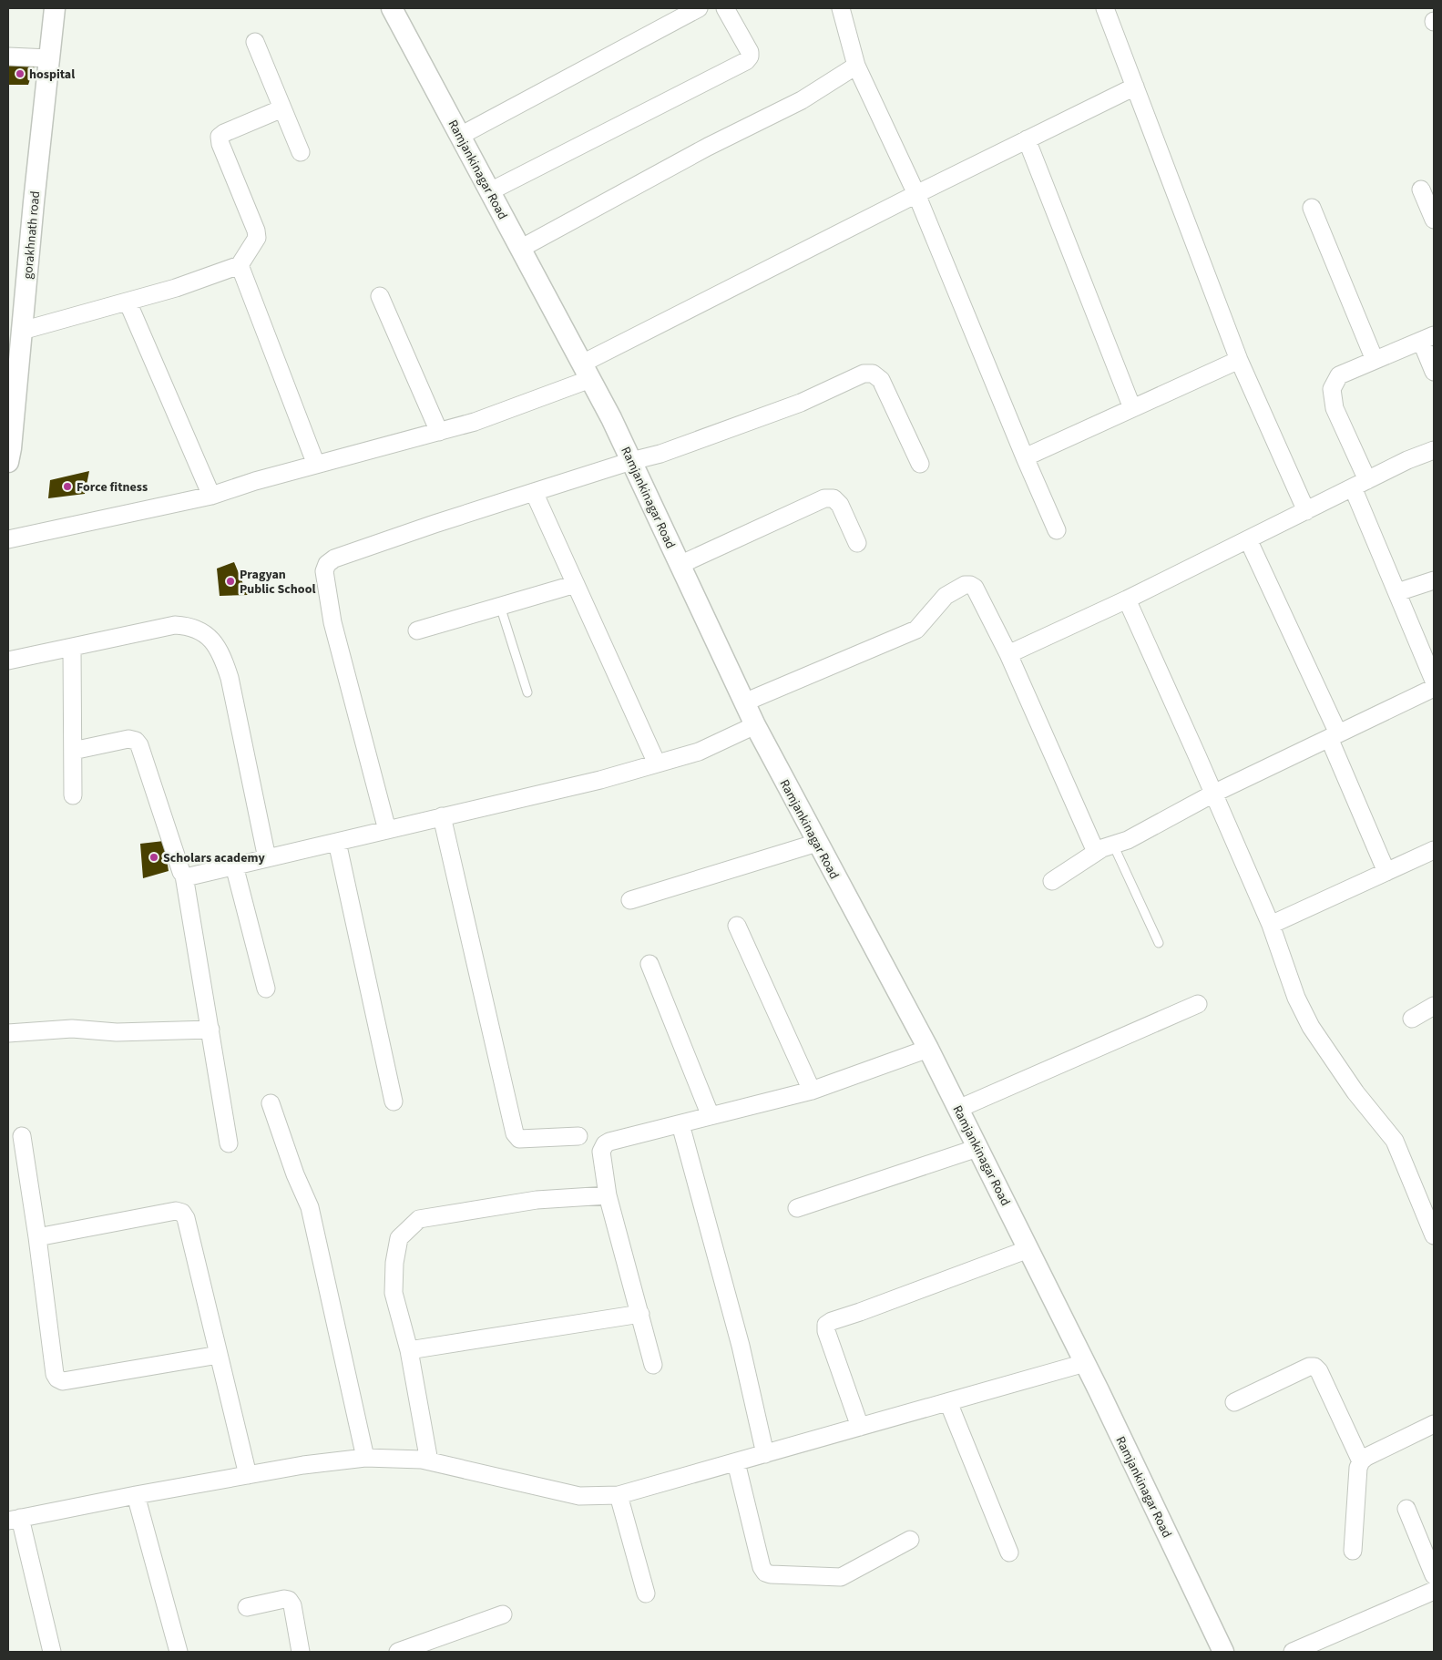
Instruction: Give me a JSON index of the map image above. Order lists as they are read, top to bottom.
{
  "streets": {
    "street": ["Ramjankinagar Road", "gorakhnath road"]
  },
  "places": [
    "hospital",
    "Force fitness",
    "Pragyan Public School",
    "Scholars academy"
  ]
}
